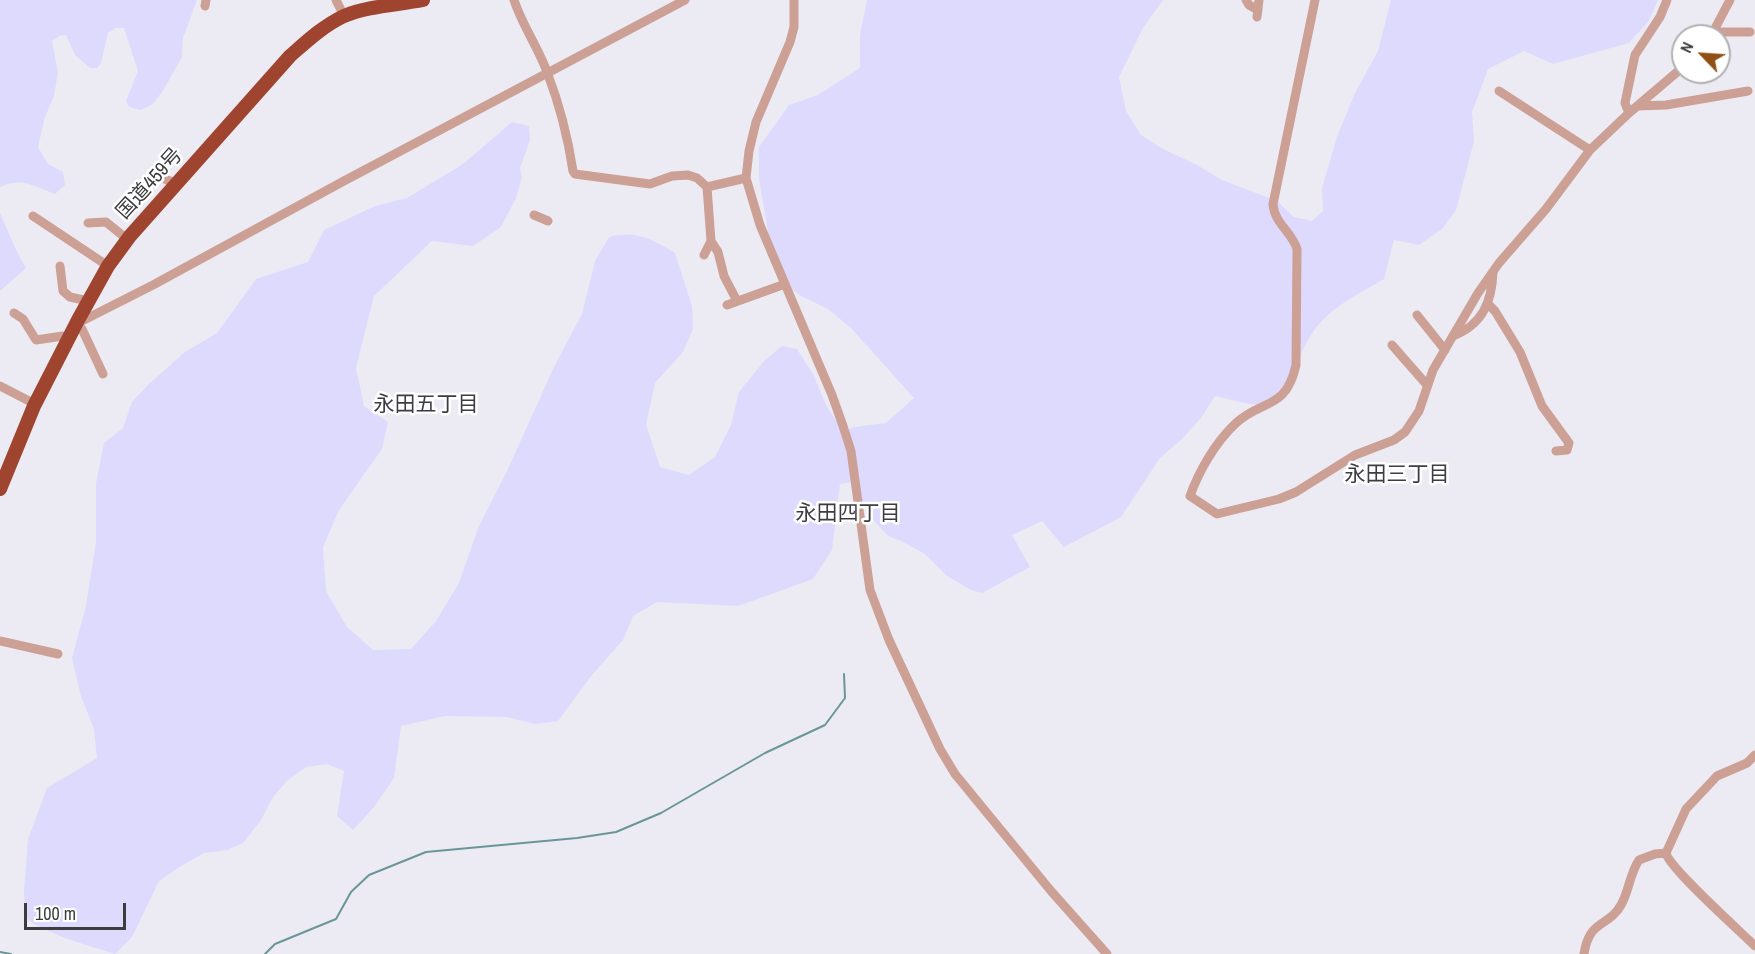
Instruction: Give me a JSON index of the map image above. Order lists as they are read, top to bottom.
{
  "streets": {
    "highway": ["国道459号"]
  },
  "districts": ["永田五丁目", "永田三丁目", "永田四丁目"],
  "scale_bar": "100 m",
  "north": "top left"
}
